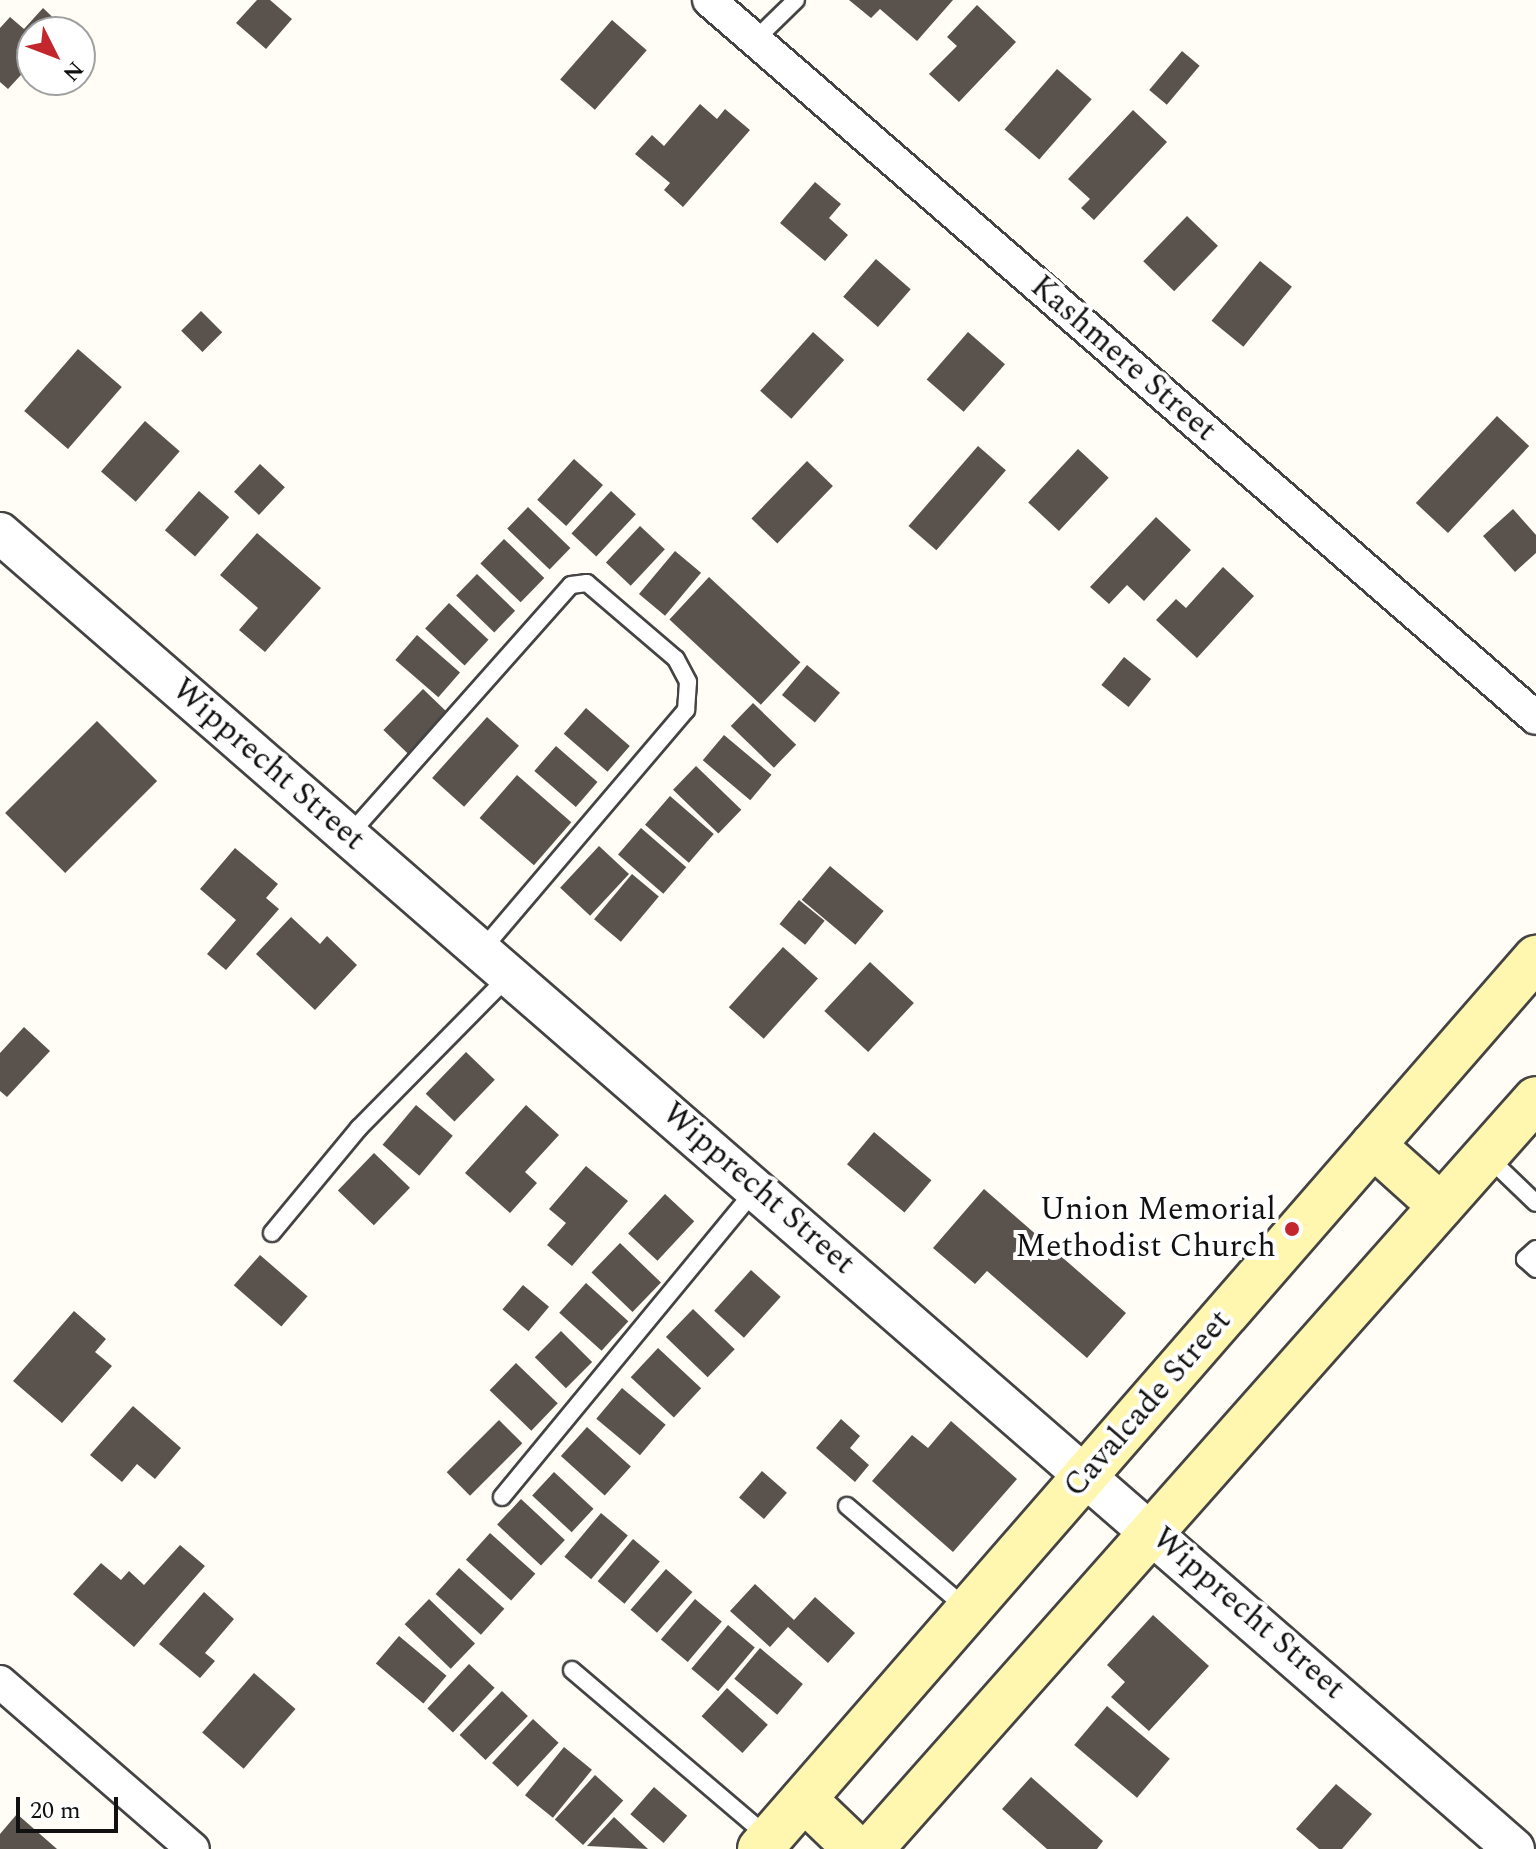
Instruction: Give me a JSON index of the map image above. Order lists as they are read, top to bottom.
{
  "streets": {
    "main road": ["Cavalcade Street"],
    "street": ["Kashmere Street", "Wipprecht Street"]
  },
  "crossings": [
    ["Wipprecht Street", "Cavalcade Street"]
  ],
  "places": ["Union Memorial Methodist Church"],
  "scale_bar": "20 m",
  "north": "bottom right"
}
